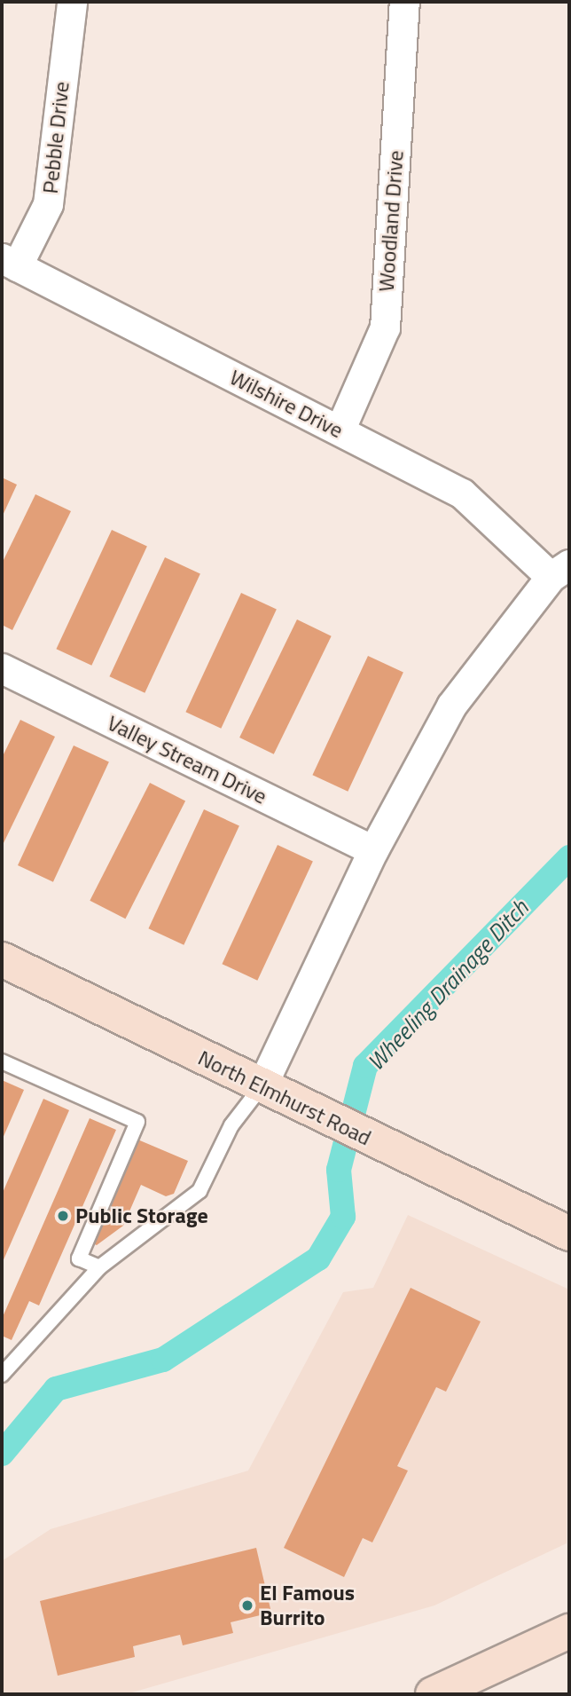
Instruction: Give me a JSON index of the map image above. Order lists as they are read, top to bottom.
{
  "streets": {
    "main road": ["North Elmhurst Road"],
    "street": [
      "Pebble Drive",
      "Woodland Drive",
      "Wilshire Drive",
      "Valley Stream Drive"
    ]
  },
  "crossings": [
    ["Pebble Drive", "Wilshire Drive"],
    ["Woodland Drive", "Wilshire Drive"]
  ],
  "water": ["Wheeling Drainage Ditch"],
  "places": ["Public Storage", "El Famous Burrito"]
}
